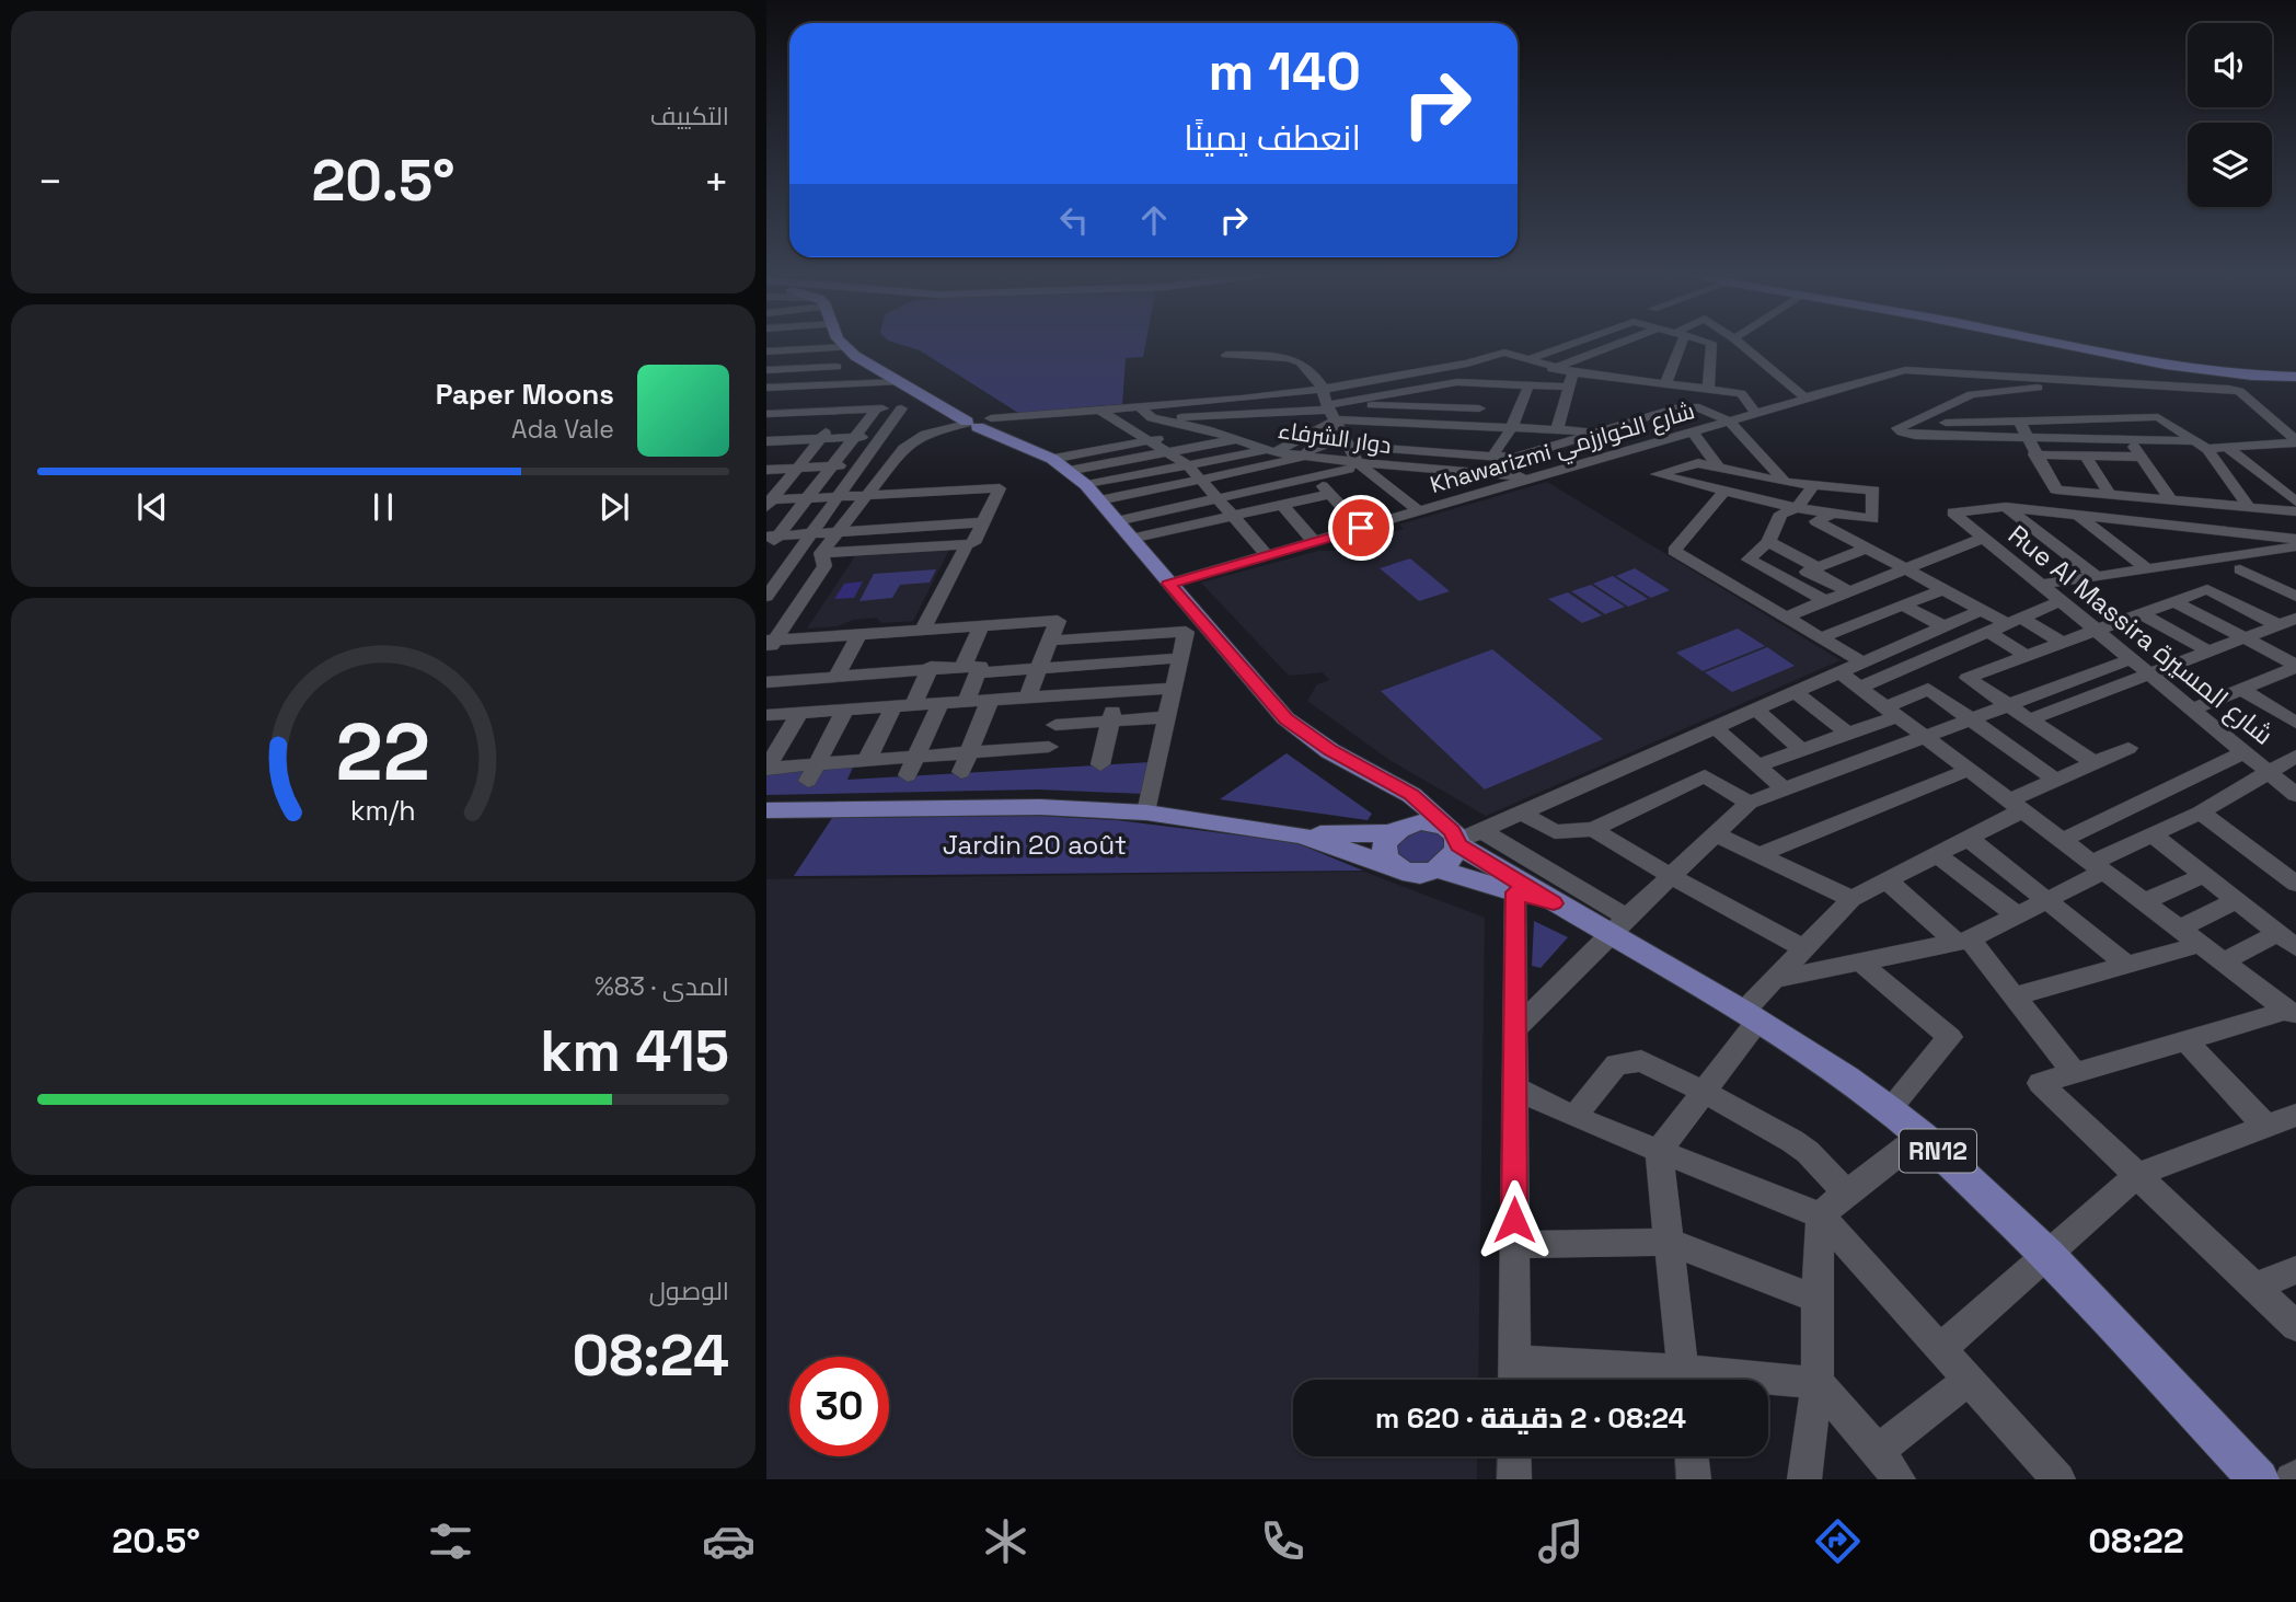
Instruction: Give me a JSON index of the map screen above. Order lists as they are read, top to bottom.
{
  "streets": {
    "main road": ["RN12"],
    "street": ["دوار الشرفاء", "Khawarizmi شارع الخوارزمي", "Rue Al Massira شارع المسيرة"]
  },
  "crossings": [
    ["دوار الشرفاء", "Khawarizmi شارع الخوارزمي"],
    ["Khawarizmi شارع الخوارزمي", "RN12"]
  ],
  "parks": ["Jardin 20 août"],
  "page": {
    "tile": [
      "التكييف",
      ["المدى · 83%", "415 km"],
      ["الوصول", "08:24"]
    ],
    "turn": ["140 m", "انعطف يمينًا"],
    "heat": ["−", "20.5°", "+"],
    "song": ["Paper Moons", "Ada Vale"],
    "limit": "30",
    "trip": "08:24 · 2 دقيقة · 620 m",
    "tabs": ["08:22", "20.5°"],
    "gauge": ["22", "km/h"]
  }
}
